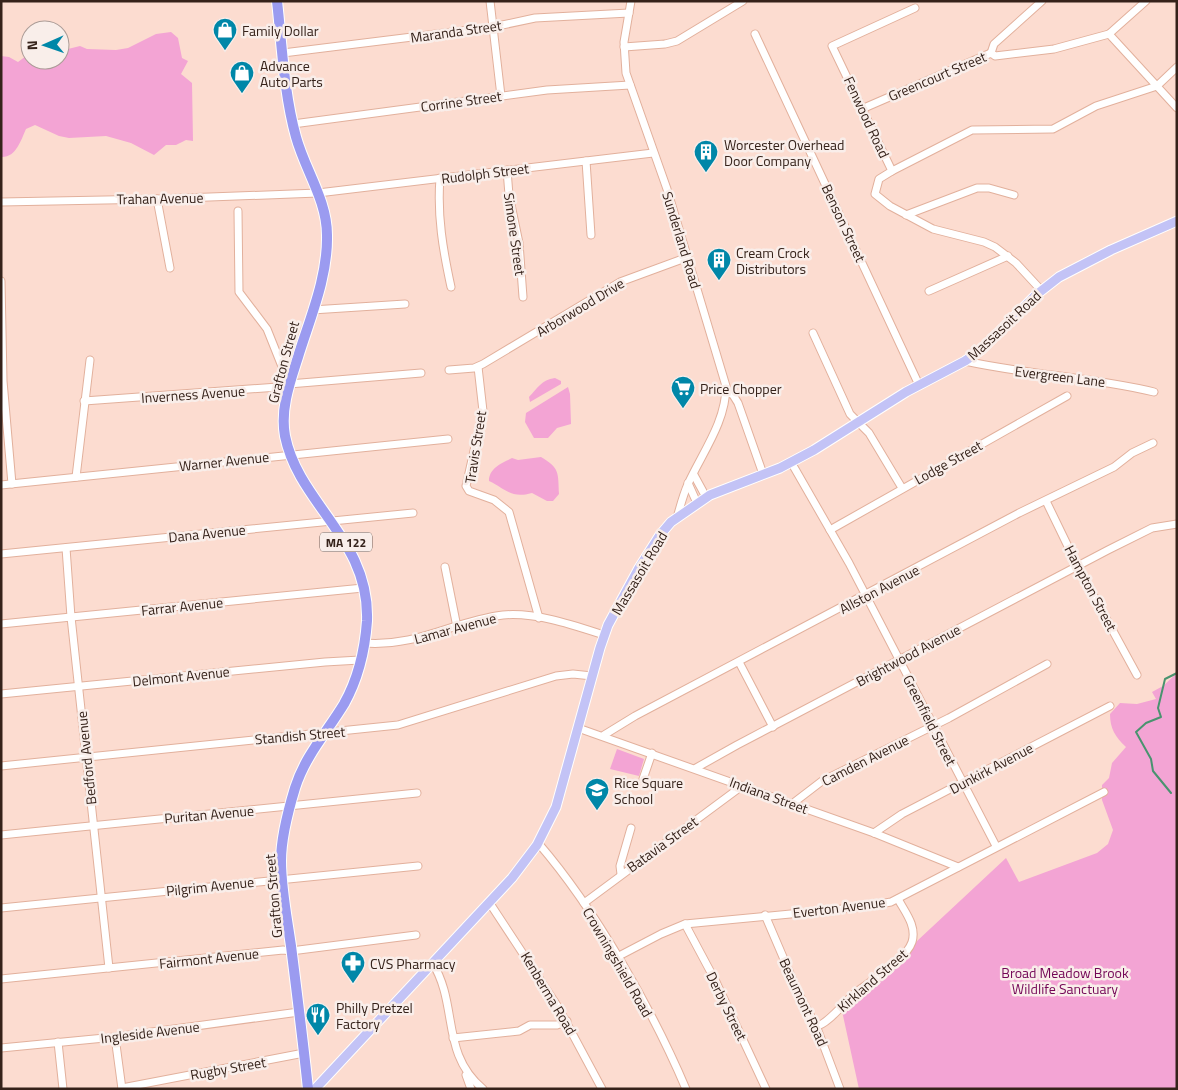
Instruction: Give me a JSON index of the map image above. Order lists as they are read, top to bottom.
{
  "streets": {
    "highway": ["Grafton Street", "MA 122"],
    "main road": ["Massasoit Road"],
    "street": [
      "Maranda Street",
      "Greencourt Street",
      "Corrine Street",
      "Fenwood Road",
      "Rudolph Street",
      "Trahan Avenue",
      "Benson Street",
      "Simone Street",
      "Sunderland Road",
      "Arborwood Drive",
      "Evergreen Lane",
      "Inverness Avenue",
      "Travis Street",
      "Warner Avenue",
      "Lodge Street",
      "Dana Avenue",
      "Hampton Street",
      "Allston Avenue",
      "Farrar Avenue",
      "Lamar Avenue",
      "Brightwood Avenue",
      "Delmont Avenue",
      "Greenfield Street",
      "Standish Street",
      "Bedford Avenue",
      "Camden Avenue",
      "Dunkirk Avenue",
      "Indiana Street",
      "Puritan Avenue",
      "Batavia Street",
      "Pilgrim Avenue",
      "Everton Avenue",
      "Fairmont Avenue",
      "Crowningshield Road",
      "Kirkland Street",
      "Kenberma Road",
      "Beaumont Road",
      "Derby Street",
      "Ingleside Avenue",
      "Rugby Street"
    ]
  },
  "crossings": [
    ["Maranda Street", "Sunderland Road"],
    ["Maranda Street", "Grafton Street"],
    ["Greencourt Street", "Fenwood Road"],
    ["Corrine Street", "Sunderland Road"],
    ["Corrine Street", "Grafton Street"],
    ["Fenwood Road", "Massasoit Road"],
    ["Rudolph Street", "Trahan Avenue"],
    ["Rudolph Street", "Simone Street"],
    ["Rudolph Street", "Sunderland Road"],
    ["Rudolph Street", "Grafton Street"],
    ["Trahan Avenue", "Grafton Street"],
    ["Benson Street", "Massasoit Road"],
    ["Sunderland Road", "Arborwood Drive"],
    ["Sunderland Road", "Massasoit Road"],
    ["Arborwood Drive", "Travis Street"],
    ["Massasoit Road", "Evergreen Lane"],
    ["Massasoit Road", "Lamar Avenue"],
    ["Massasoit Road", "Greenfield Street"],
    ["Massasoit Road", "Standish Street"],
    ["Massasoit Road", "Indiana Street"],
    ["Massasoit Road", "Crowningshield Road"],
    ["Massasoit Road", "Kenberma Road"],
    ["Grafton Street", "Inverness Avenue"],
    ["Grafton Street", "Warner Avenue"],
    ["Grafton Street", "Dana Avenue"],
    ["Grafton Street", "Farrar Avenue"],
    ["Grafton Street", "Lamar Avenue"],
    ["Grafton Street", "Delmont Avenue"],
    ["Grafton Street", "Standish Street"],
    ["Grafton Street", "Puritan Avenue"],
    ["Grafton Street", "Pilgrim Avenue"],
    ["Grafton Street", "Fairmont Avenue"],
    ["Grafton Street", "Ingleside Avenue"],
    ["Grafton Street", "Rugby Street"],
    ["Travis Street", "Lamar Avenue"],
    ["Lodge Street", "Greenfield Street"],
    ["Dana Avenue", "Bedford Avenue"],
    ["Hampton Street", "Allston Avenue"],
    ["Hampton Street", "Brightwood Avenue"],
    ["Allston Avenue", "Greenfield Street"],
    ["Allston Avenue", "Indiana Street"],
    ["Farrar Avenue", "Bedford Avenue"],
    ["Brightwood Avenue", "Greenfield Street"],
    ["Brightwood Avenue", "Indiana Street"],
    ["Delmont Avenue", "Bedford Avenue"],
    ["Greenfield Street", "Camden Avenue"],
    ["Greenfield Street", "Dunkirk Avenue"],
    ["Greenfield Street", "Everton Avenue"],
    ["Standish Street", "Bedford Avenue"],
    ["Bedford Avenue", "Puritan Avenue"],
    ["Bedford Avenue", "Pilgrim Avenue"],
    ["Bedford Avenue", "Fairmont Avenue"],
    ["Camden Avenue", "Indiana Street"],
    ["Dunkirk Avenue", "Indiana Street"],
    ["Indiana Street", "Batavia Street"],
    ["Indiana Street", "Everton Avenue"],
    ["Batavia Street", "Crowningshield Road"],
    ["Everton Avenue", "Crowningshield Road"],
    ["Everton Avenue", "Kirkland Street"],
    ["Everton Avenue", "Beaumont Road"],
    ["Everton Avenue", "Derby Street"],
    ["Kirkland Street", "Beaumont Road"]
  ],
  "parks": ["Broad Meadow Brook Wildlife Sanctuary"],
  "places": {
    "shop": ["Family Dollar", "Advance Auto Parts"],
    "building": ["Worcester Overhead Door Company", "Cream Crock Distributors"],
    "supermarket": ["Price Chopper"],
    "school or university": ["Rice Square School"],
    "pharmacy": ["CVS Pharmacy"],
    "restaurant": ["Philly Pretzel Factory"]
  },
  "north": "left"
}
